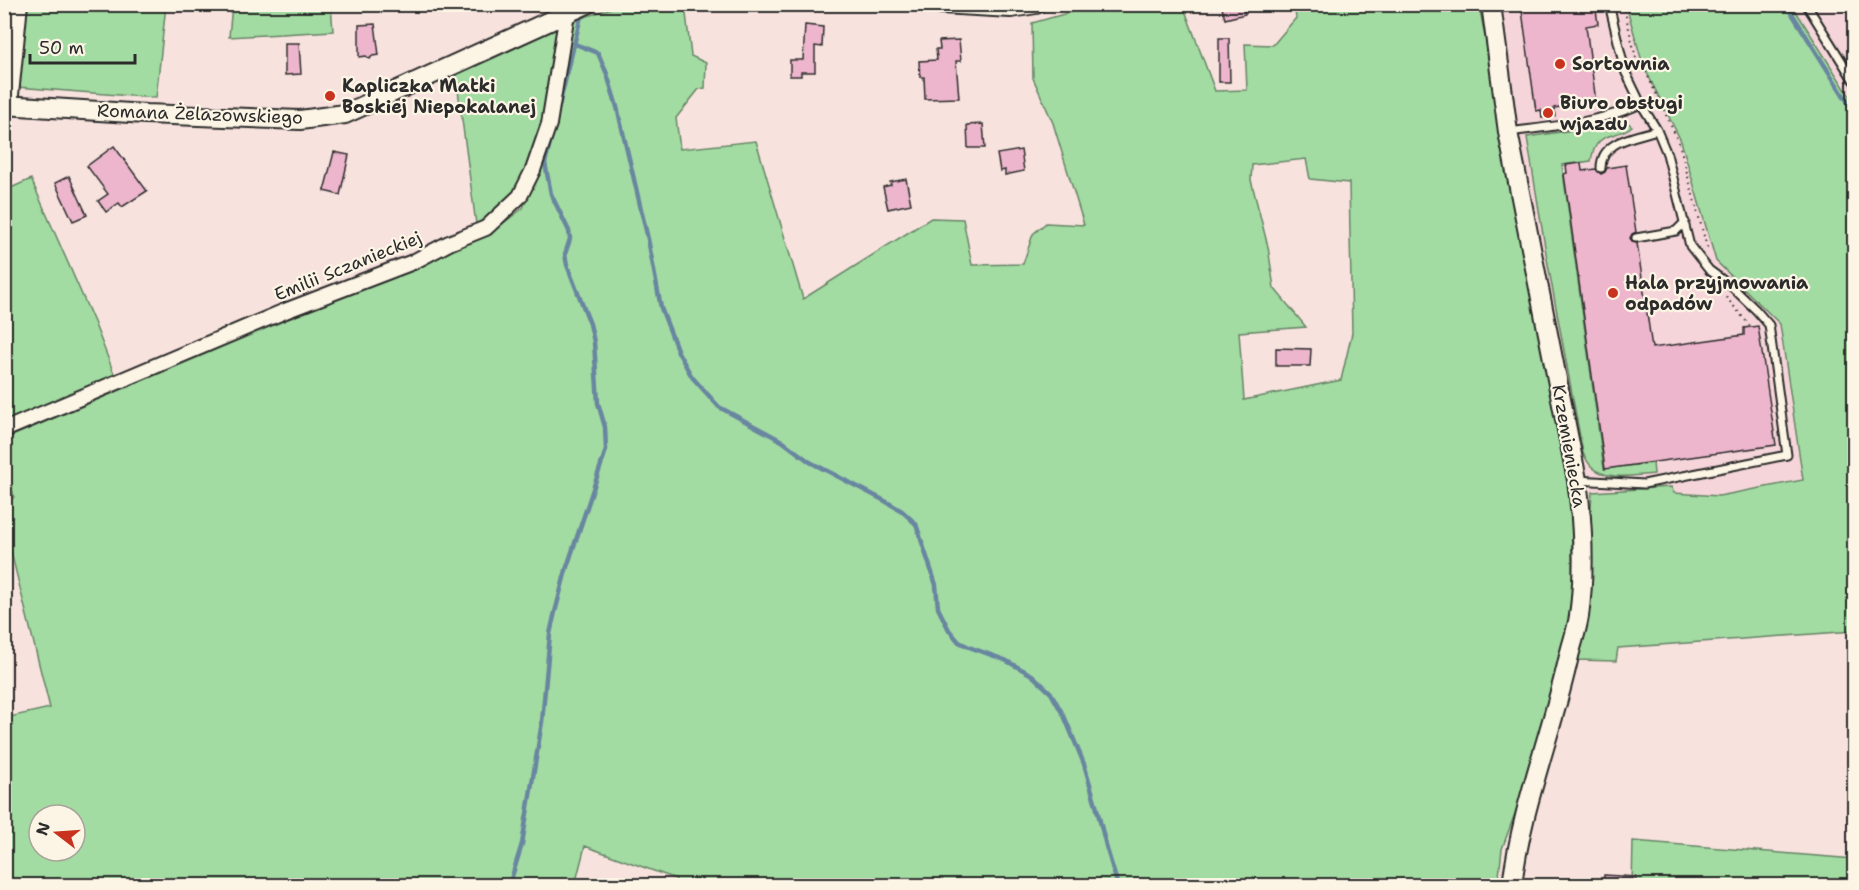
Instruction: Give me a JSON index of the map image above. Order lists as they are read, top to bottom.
{
  "streets": {
    "street": ["Romana Żelazowskiego", "Emilii Sczanieckiej", "Krzemieniecka"]
  },
  "crossings": [
    ["Romana Żelazowskiego", "Emilii Sczanieckiej"]
  ],
  "places": [
    "Sortownia",
    "Kapliczka Matki Boskiej Niepokalanej",
    "Biuro obsługi wjazdu",
    "Hala przyjmowania odpadów"
  ],
  "scale_bar": "50 m",
  "north": "left"
}
